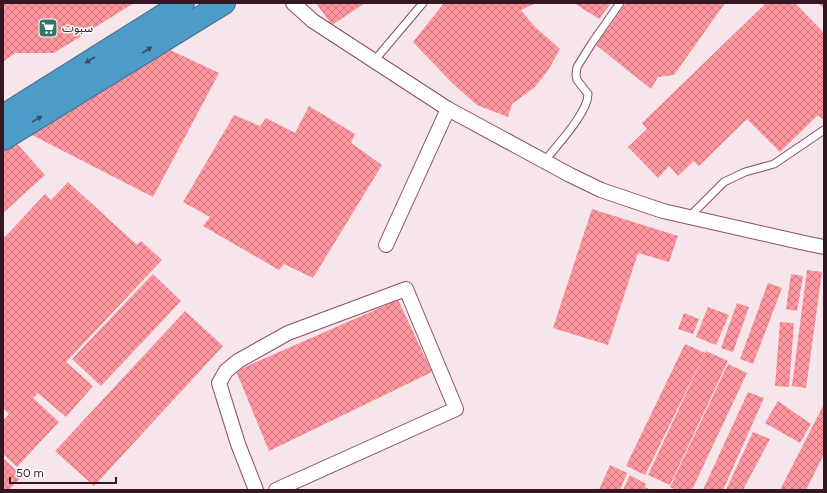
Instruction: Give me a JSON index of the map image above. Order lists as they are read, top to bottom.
{
  "places": {
    "supermarket": ["سبوت"]
  },
  "scale_bar": "50 m"
}
